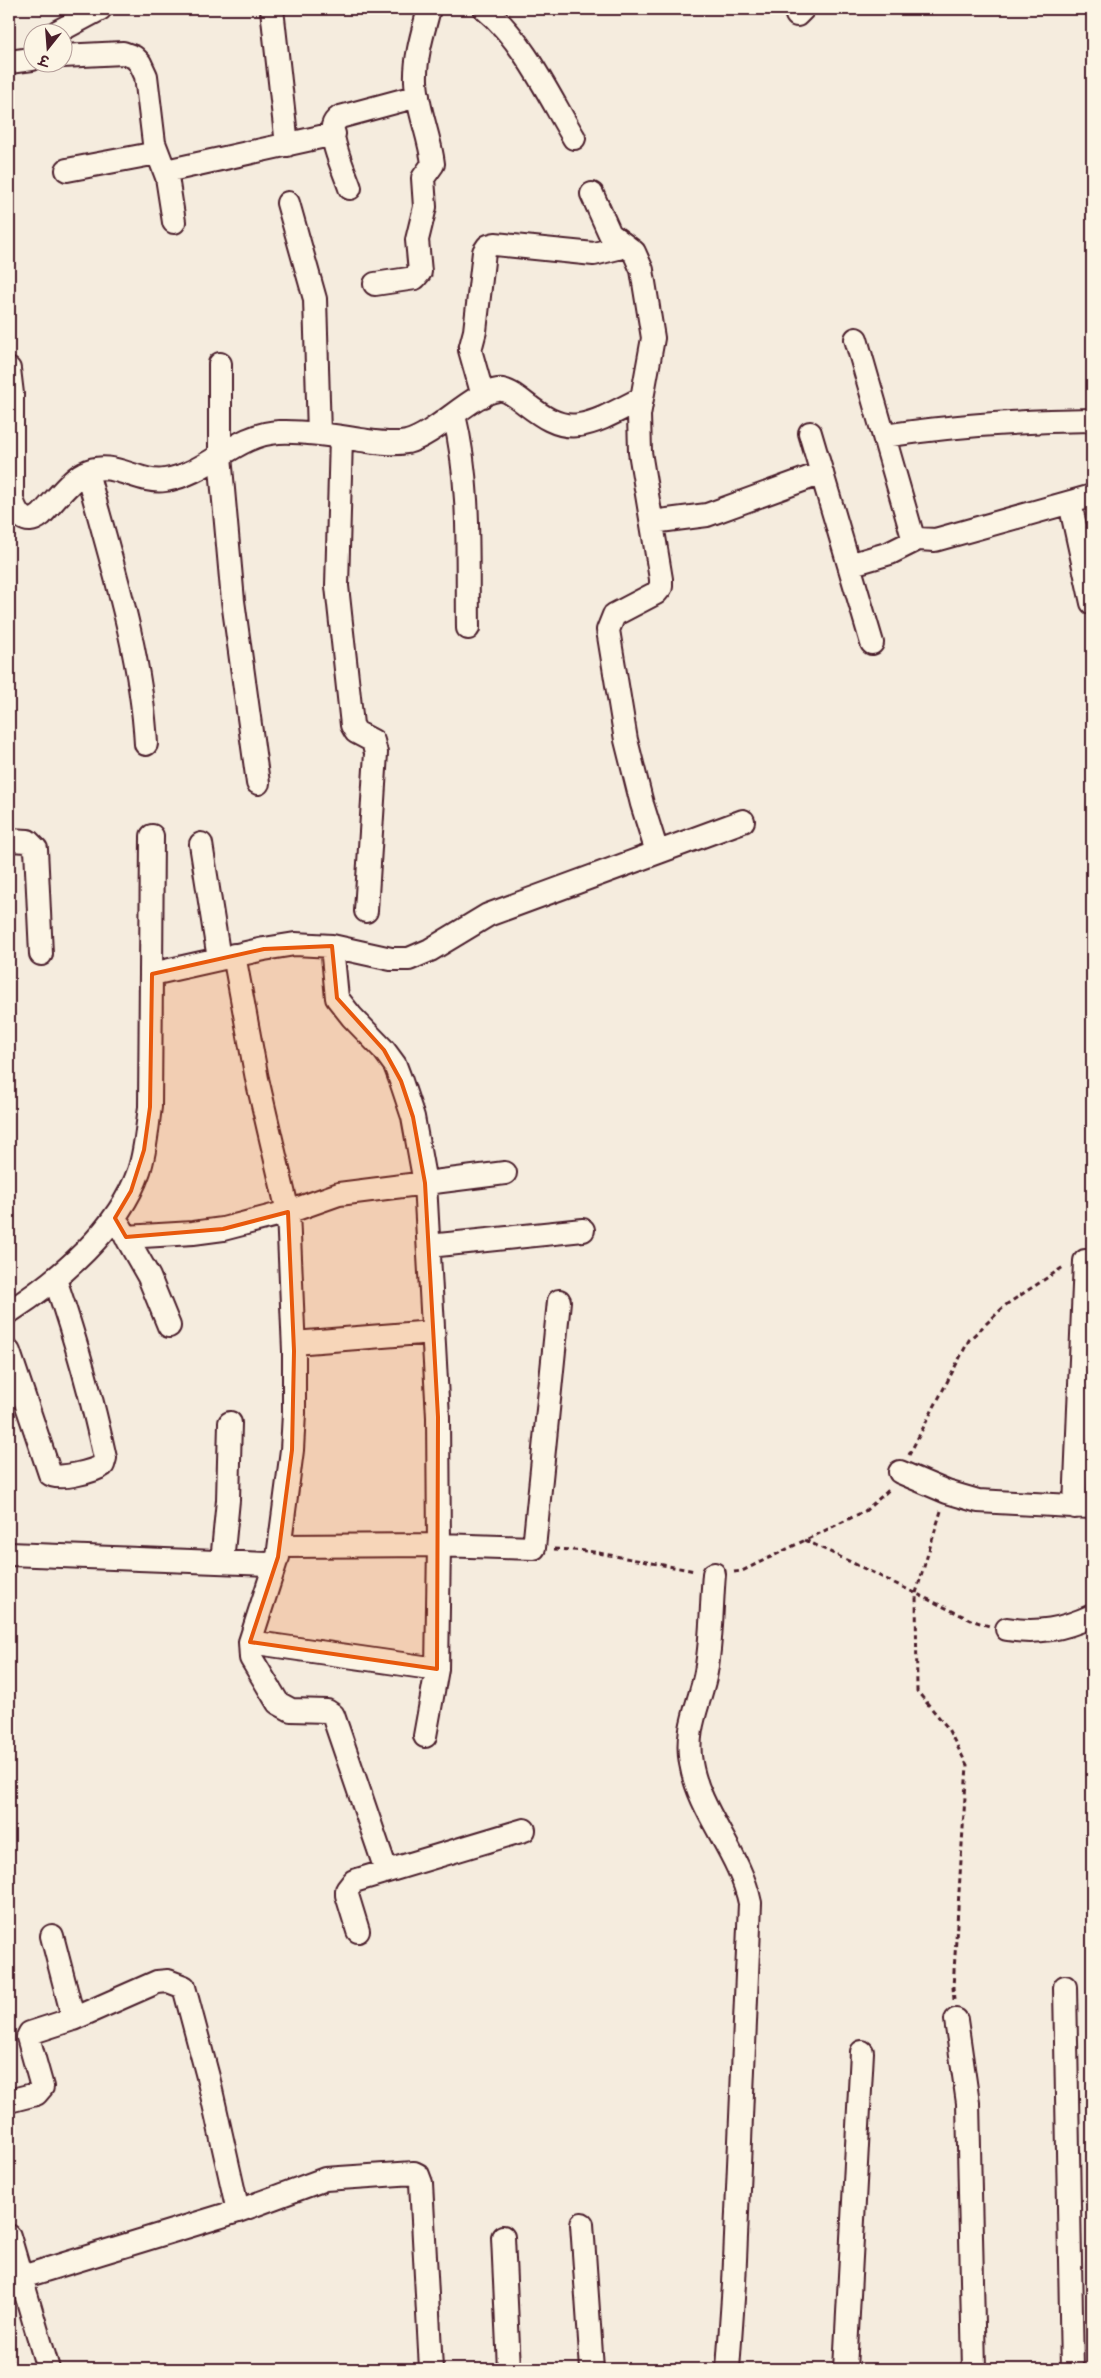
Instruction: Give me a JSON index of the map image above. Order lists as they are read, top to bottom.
{
  "north": "bottom"
}
